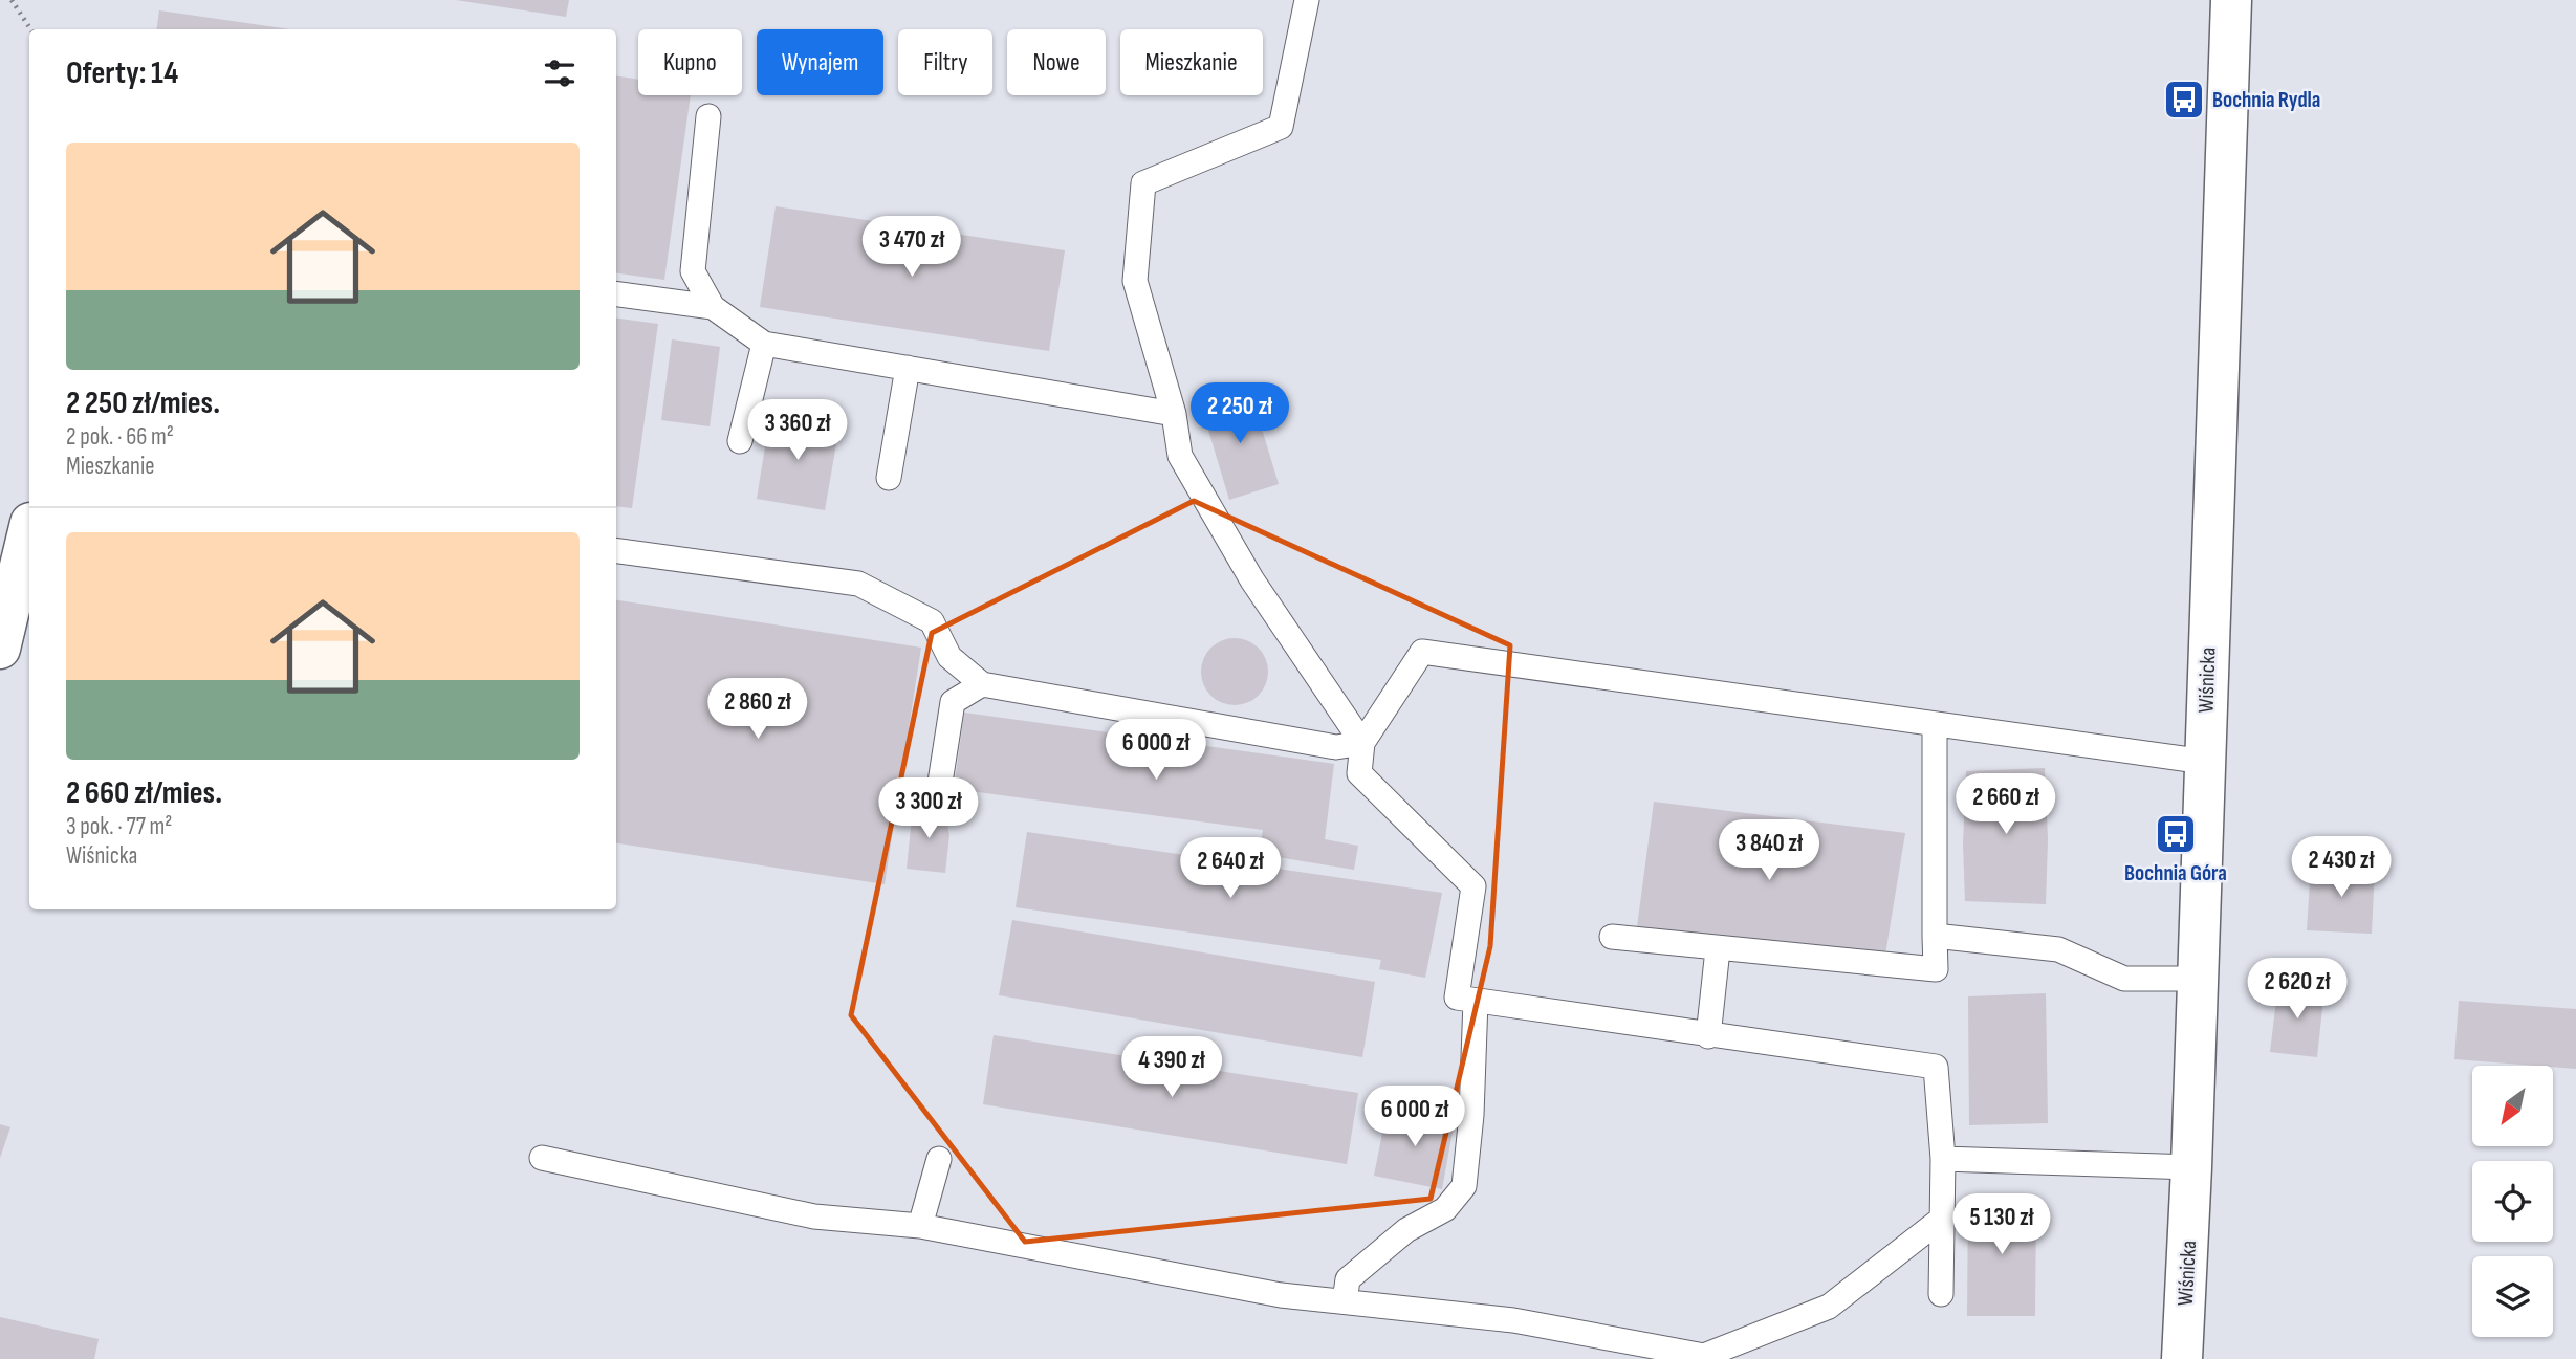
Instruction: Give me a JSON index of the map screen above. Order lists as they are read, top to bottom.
{
  "streets": {
    "main road": ["Wiśnicka"]
  },
  "places": {
    "bus stop": ["Bochnia Rydla", "Bochnia Góra"]
  },
  "north": "bottom left",
  "page": {
    "chip": [
      "Kupno",
      "Wynajem",
      "Filtry",
      "Nowe",
      "Mieszkanie"
    ],
    "heading": "Oferty: 14",
    "list": [
      {
        "name": "2 250 zł/mies.",
        "note": "2 pok. · 66 m² · Mieszkanie"
      },
      {
        "name": "2 660 zł/mies.",
        "note": "3 pok. · 77 m² · Wiśnicka"
      }
    ],
    "price": [
      "3 470 zł",
      "2 250 zł",
      "3 360 zł",
      "2 860 zł",
      "6 000 zł",
      "2 660 zł",
      "3 300 zł",
      "3 840 zł",
      "2 430 zł",
      "2 640 zł",
      "2 620 zł",
      "4 390 zł",
      "6 000 zł",
      "5 130 zł"
    ]
  }
}
